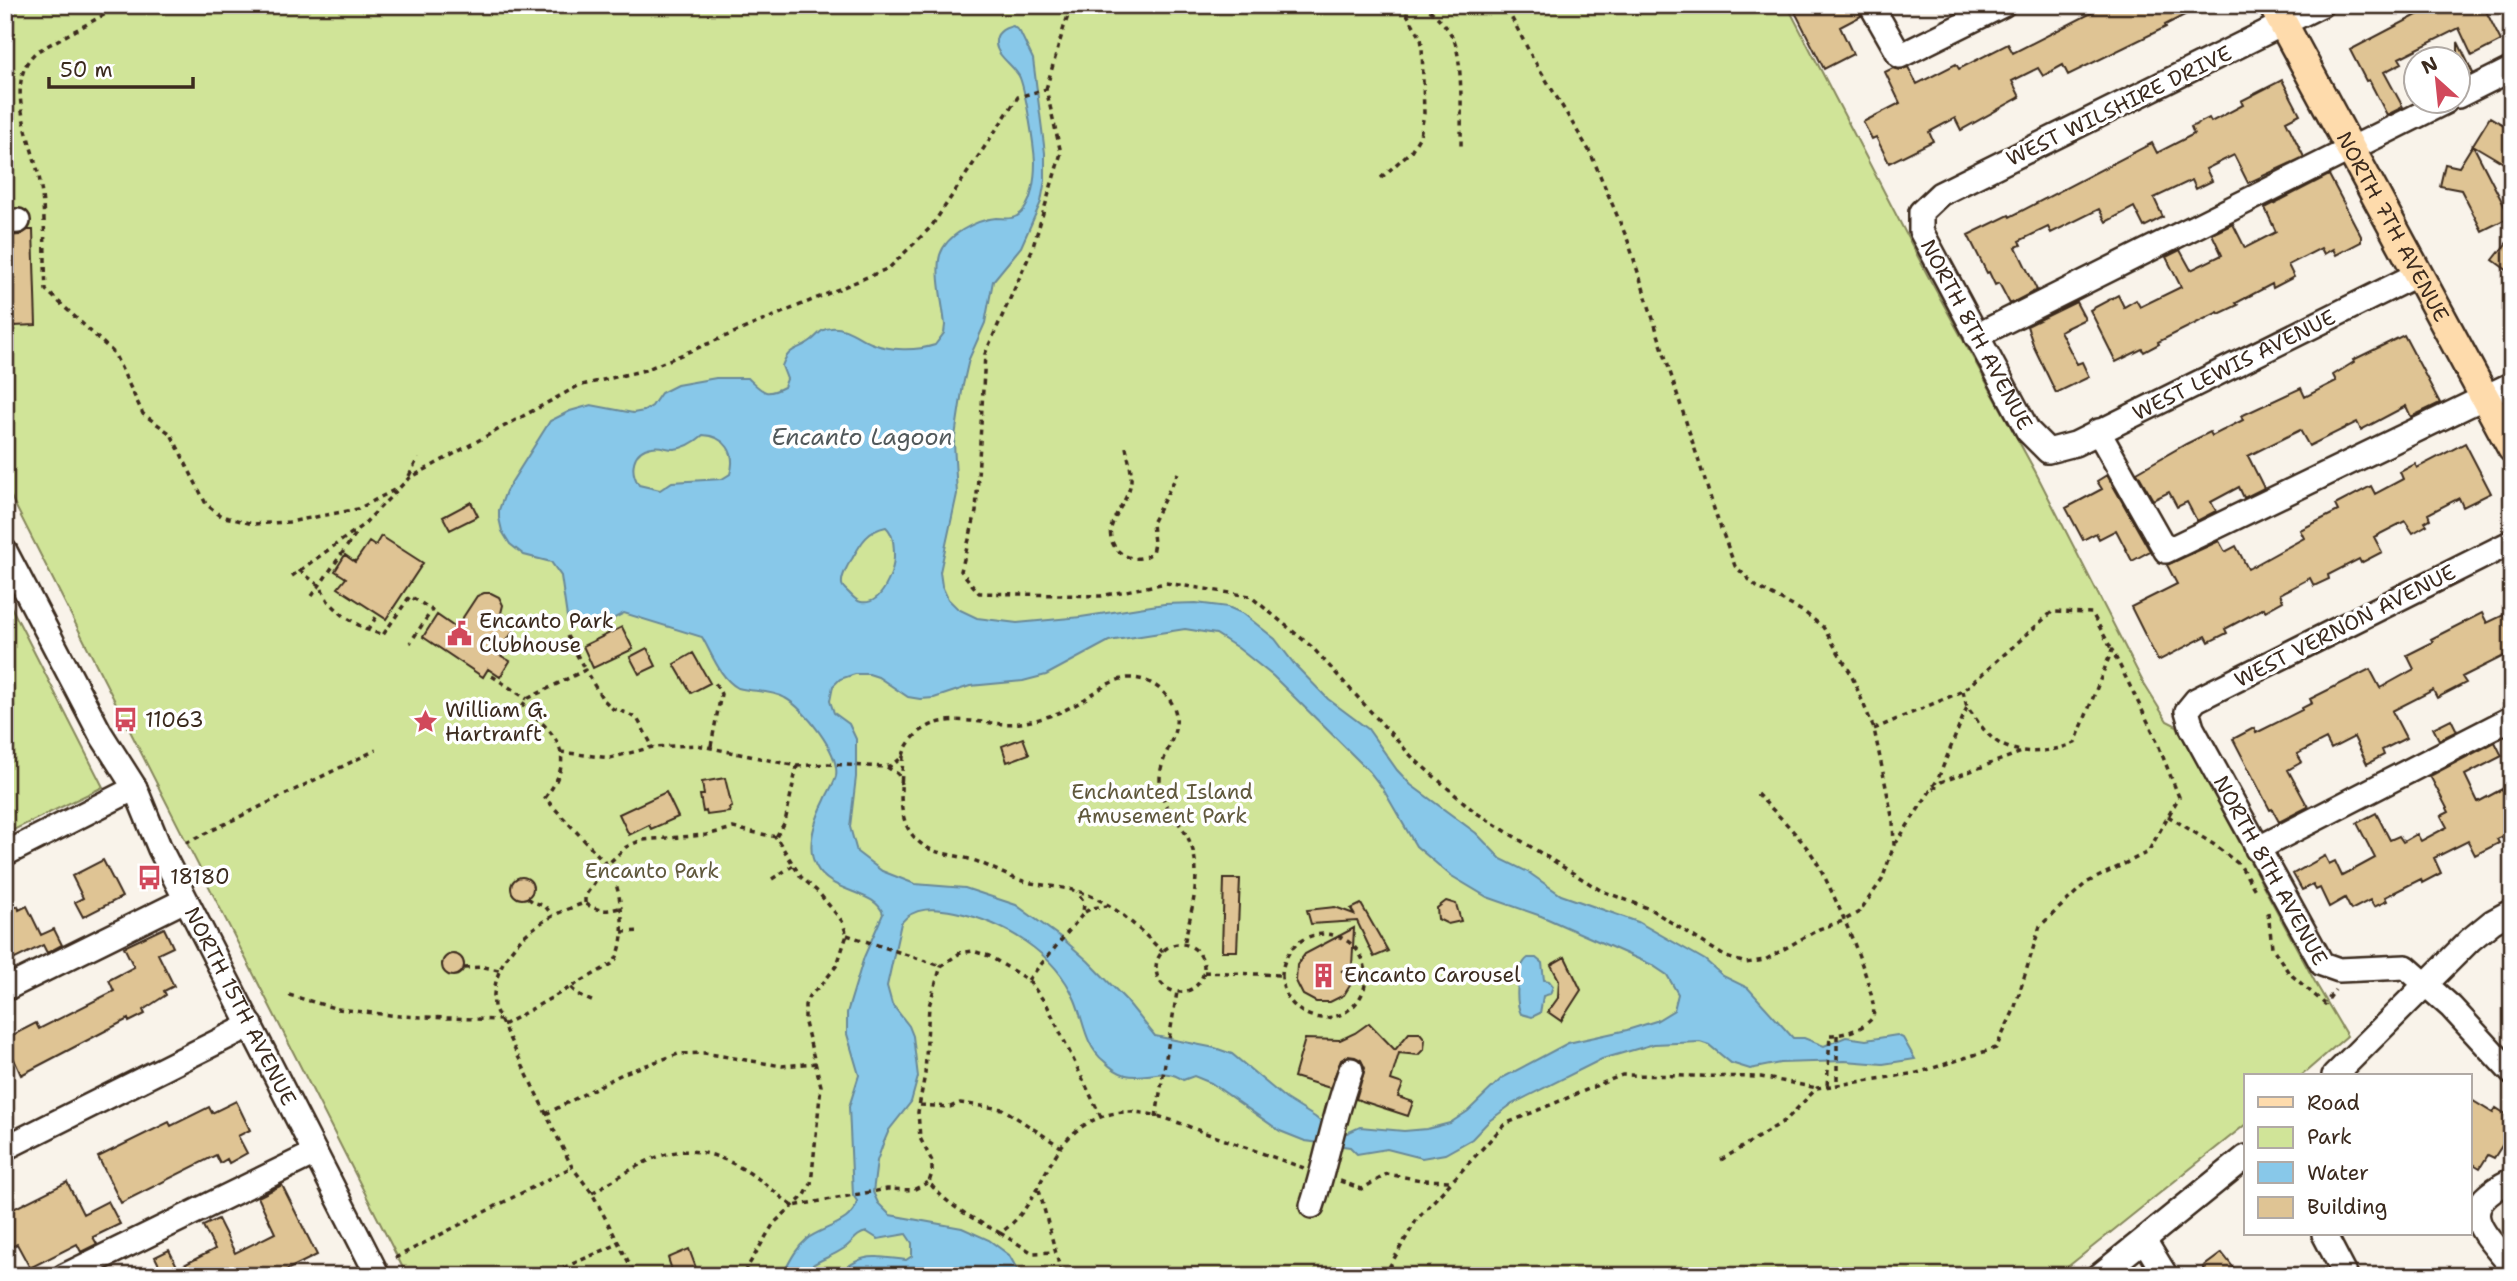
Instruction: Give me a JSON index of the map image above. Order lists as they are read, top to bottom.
{
  "streets": {
    "main road": ["NORTH 7TH AVENUE"],
    "street": [
      "WEST WILSHIRE DRIVE",
      "NORTH 8TH AVENUE",
      "WEST LEWIS AVENUE",
      "WEST VERNON AVENUE",
      "NORTH 15TH AVENUE"
    ]
  },
  "crossings": [
    ["WEST WILSHIRE DRIVE", "NORTH 7TH AVENUE"],
    ["WEST WILSHIRE DRIVE", "NORTH 8TH AVENUE"],
    ["NORTH 7TH AVENUE", "WEST LEWIS AVENUE"],
    ["NORTH 8TH AVENUE", "WEST LEWIS AVENUE"],
    ["NORTH 8TH AVENUE", "WEST VERNON AVENUE"]
  ],
  "water": ["Encanto Lagoon"],
  "parks": ["Enchanted Island Amusement Park", "Encanto Park"],
  "places": {
    "public building": ["Encanto Park Clubhouse"],
    "bus stop": ["11063", "18180"],
    "place": ["William G. Hartranft"],
    "building": ["Encanto Carousel"]
  },
  "legend": [
    "Road",
    "Park",
    "Water",
    "Building"
  ],
  "scale_bar": "50 m",
  "north": "top left"
}
